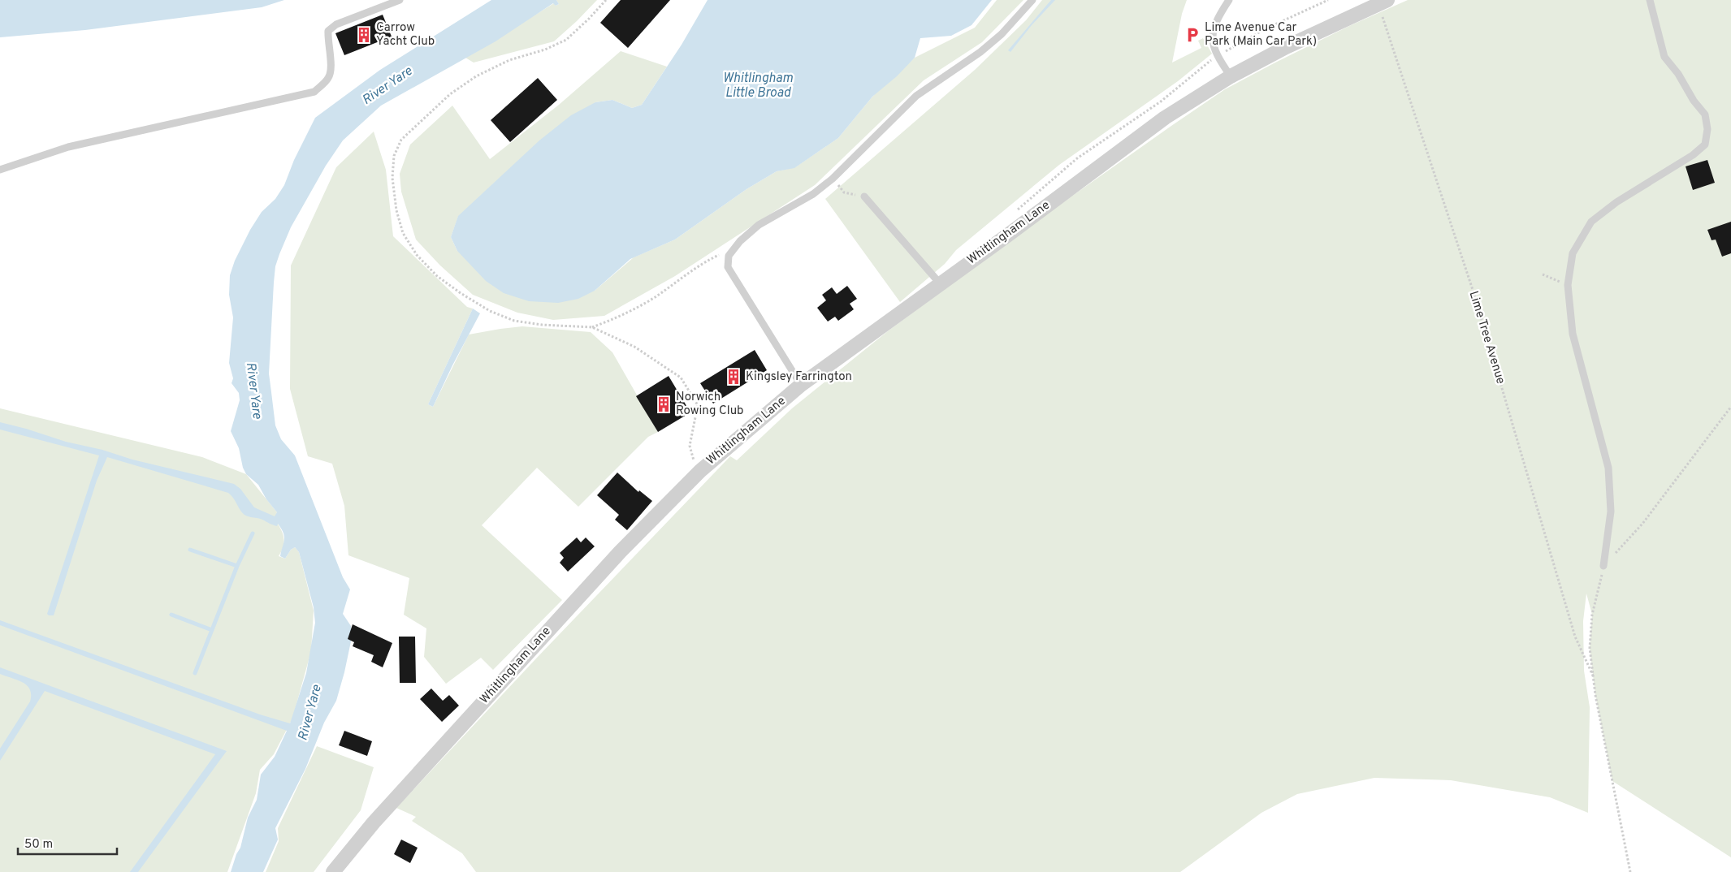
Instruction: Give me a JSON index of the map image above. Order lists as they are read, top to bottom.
{
  "streets": {
    "street": ["Whitlingham Lane"],
    "path": ["Lime Tree Avenue"]
  },
  "crossings": [
    ["Whitlingham Lane", "Lime Tree Avenue"]
  ],
  "water": ["Whitlingham Little Broad", "River Yare"],
  "places": {
    "building": ["Carrow Yacht Club", "Kingsley Farrington", "Norwich Rowing Club"],
    "parking": ["Lime Avenue Car Park (Main Car Park)"]
  },
  "scale_bar": "50 m"
}
